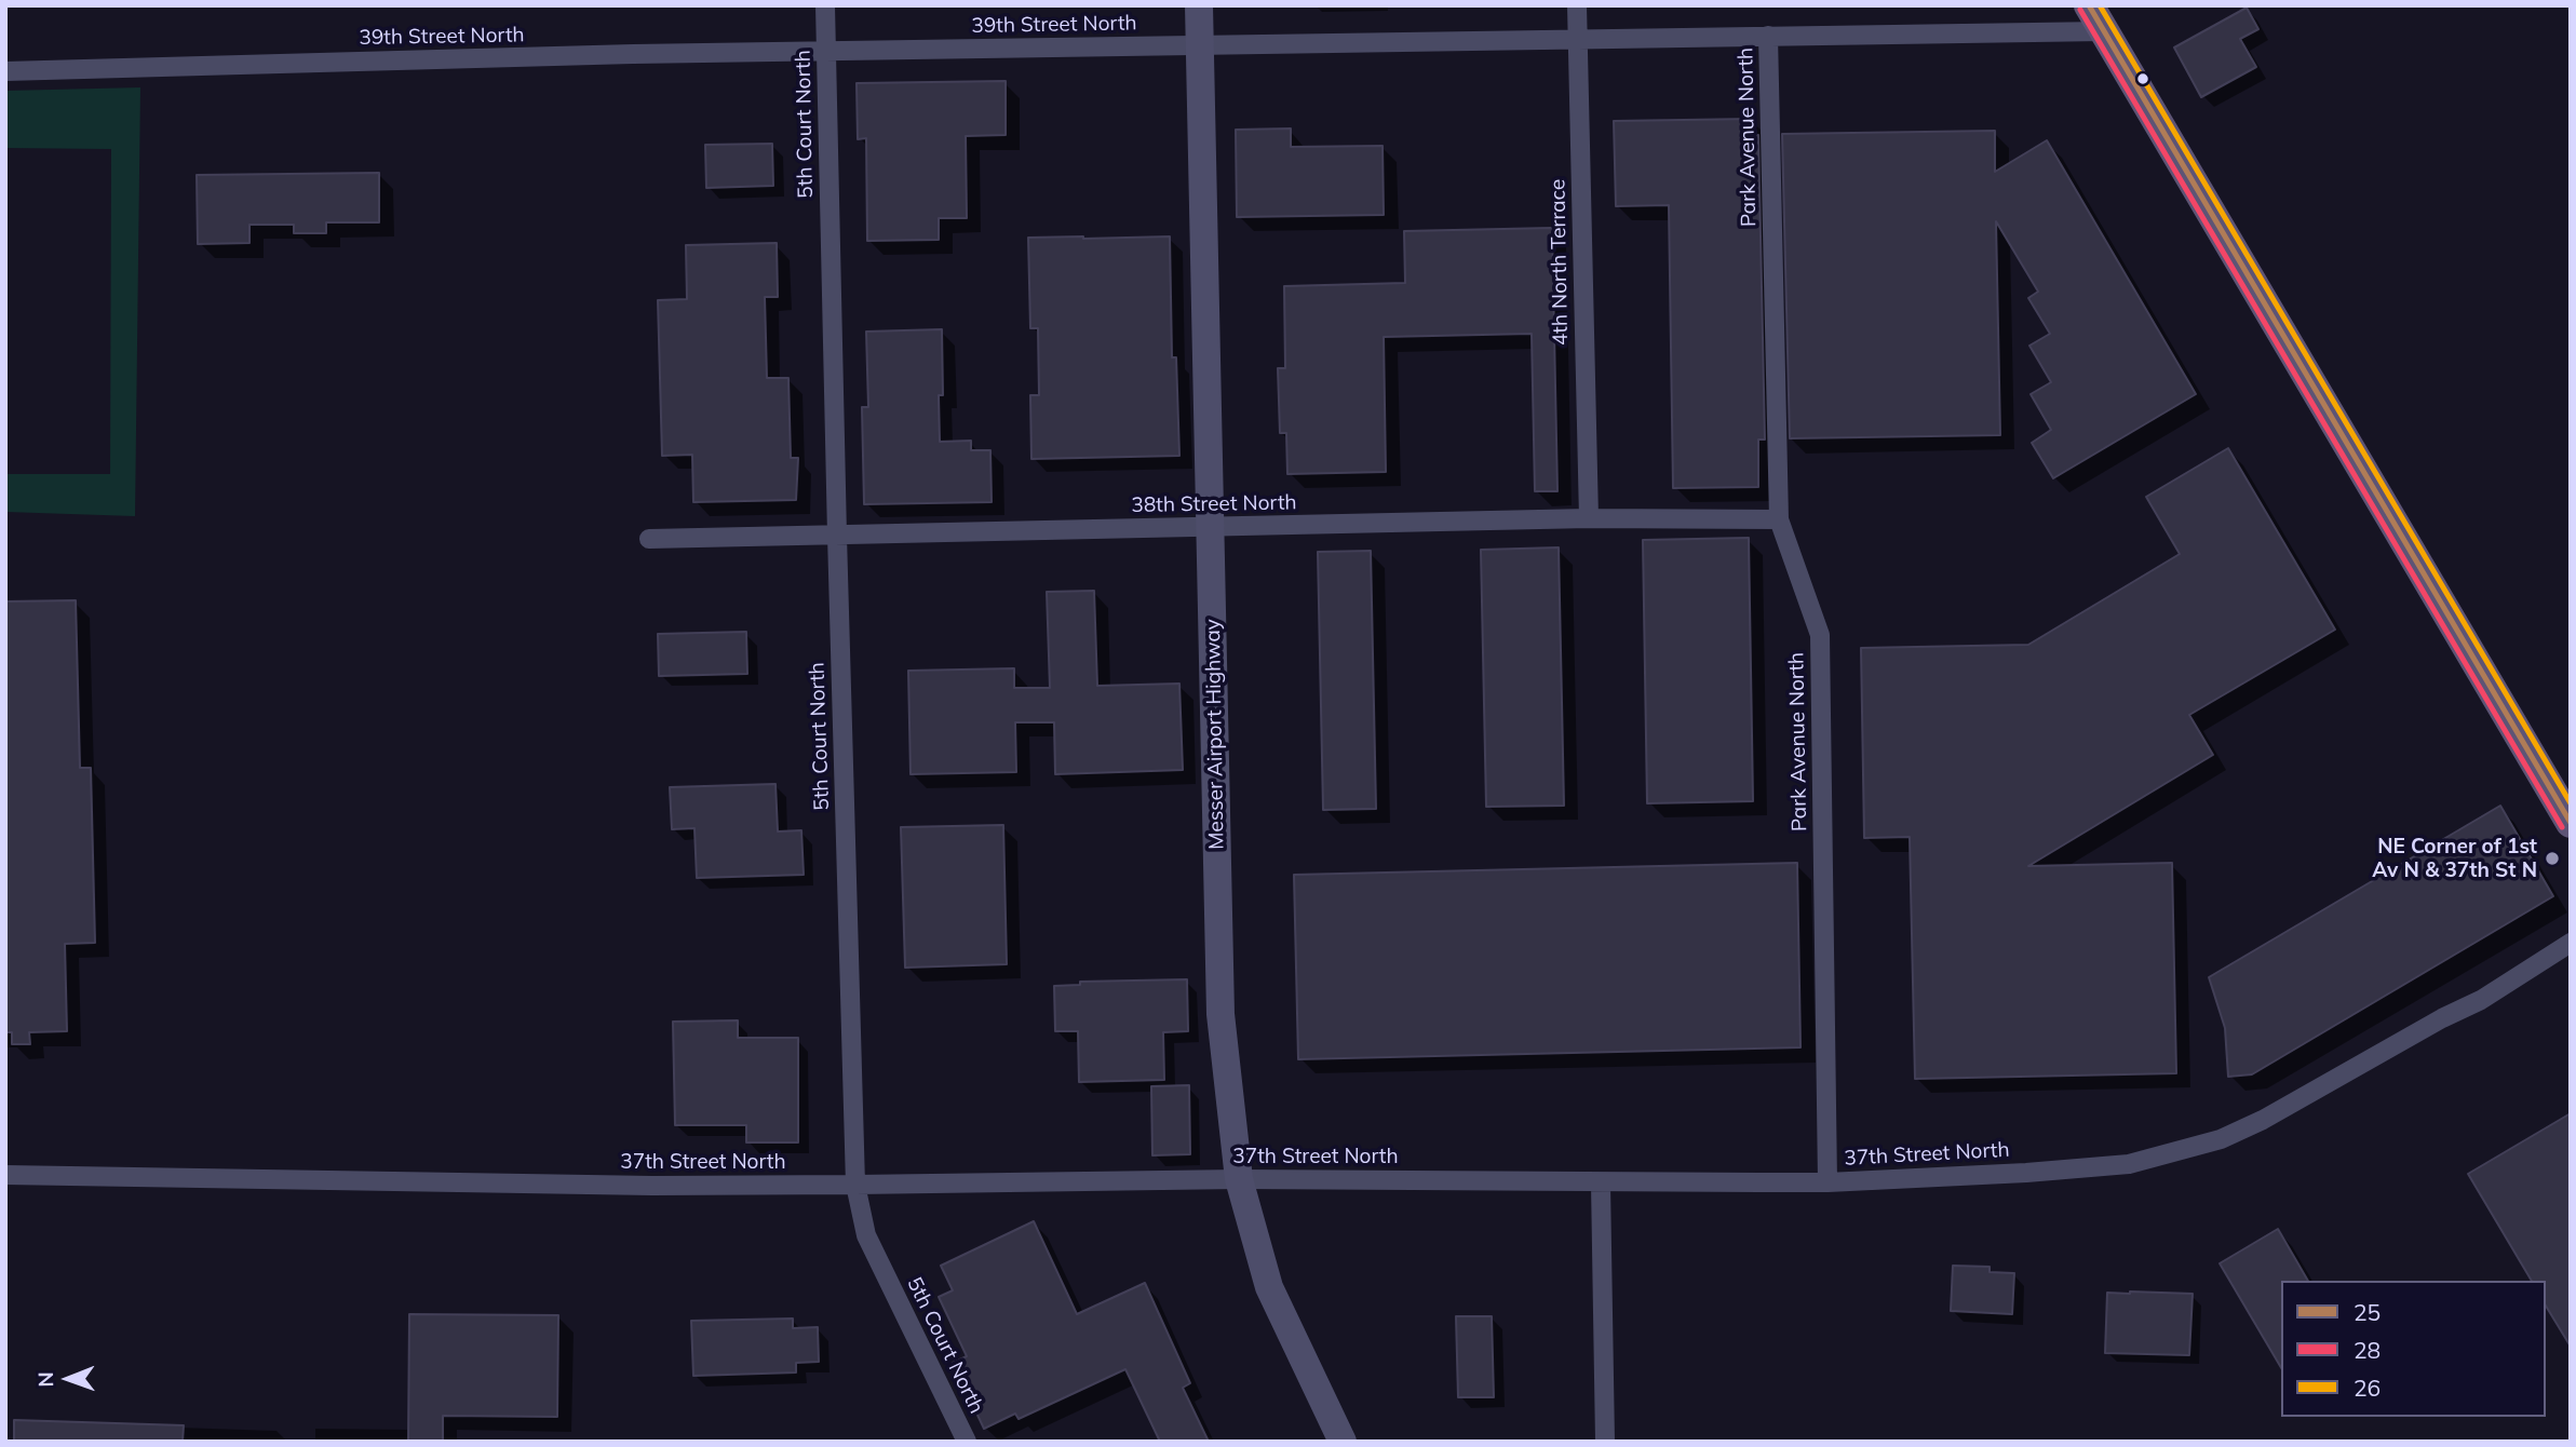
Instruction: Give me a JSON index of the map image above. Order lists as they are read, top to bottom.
{
  "streets": {
    "main road": ["Messer Airport Highway"],
    "street": [
      "39th Street North",
      "5th Court North",
      "Park Avenue North",
      "4th North Terrace",
      "38th Street North",
      "37th Street North"
    ]
  },
  "crossings": [
    ["39th Street North", "5th Court North"],
    ["39th Street North", "Park Avenue North"],
    ["39th Street North", "4th North Terrace"],
    ["39th Street North", "Messer Airport Highway"],
    ["5th Court North", "38th Street North"],
    ["5th Court North", "37th Street North"],
    ["Park Avenue North", "38th Street North"],
    ["Park Avenue North", "37th Street North"],
    ["4th North Terrace", "38th Street North"],
    ["38th Street North", "Messer Airport Highway"],
    ["Messer Airport Highway", "37th Street North"]
  ],
  "places": ["NE Corner of 1st Av N & 37th St N"],
  "lines": ["transit line 25", "transit line 26", "transit line 28"],
  "legend": ["25", "28", "26"],
  "north": "left"
}
